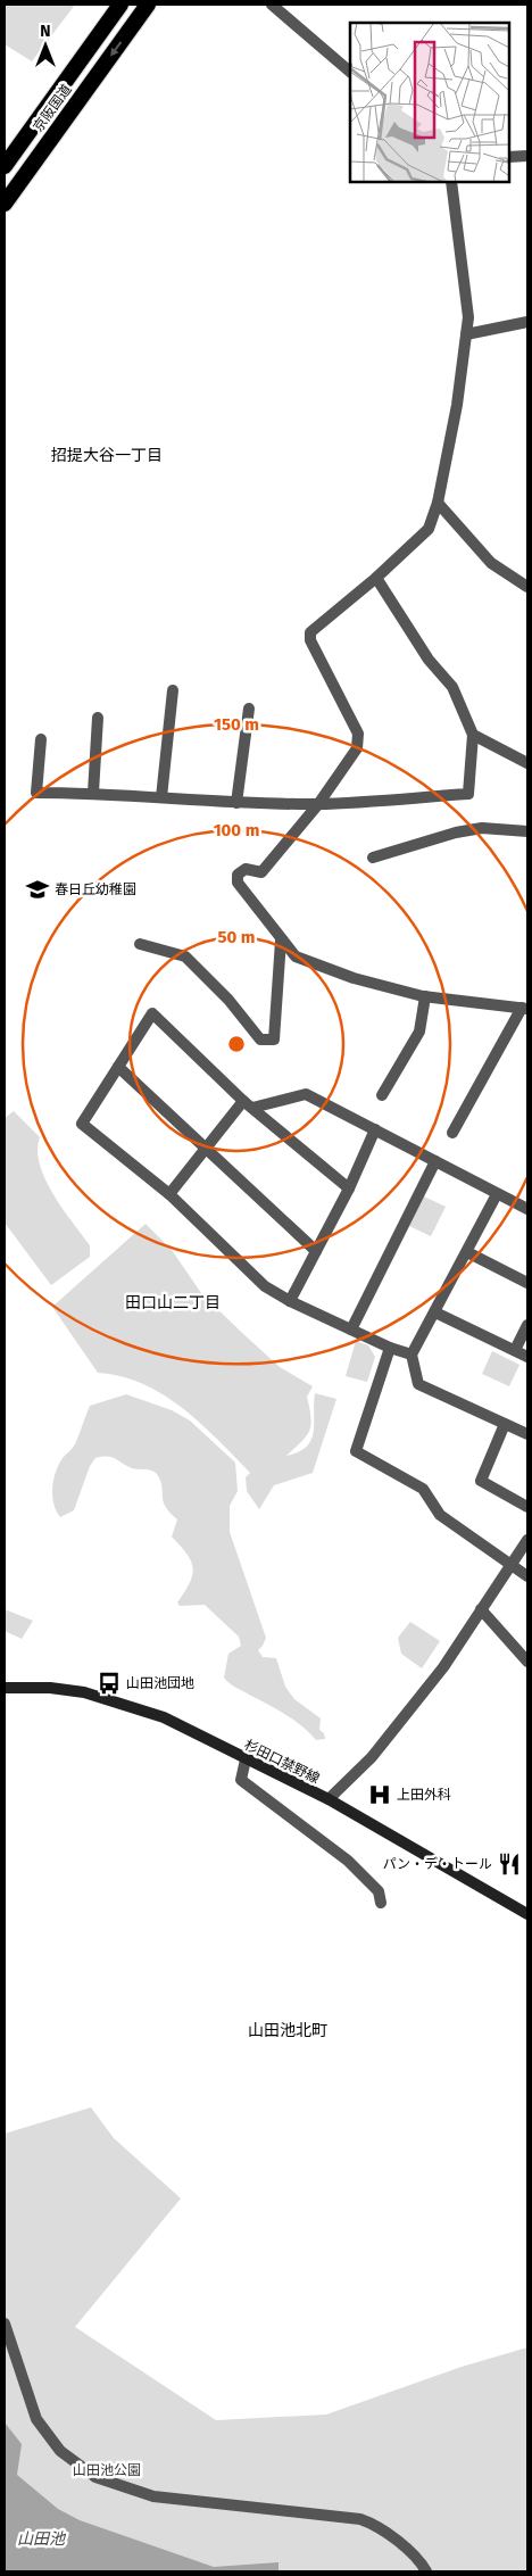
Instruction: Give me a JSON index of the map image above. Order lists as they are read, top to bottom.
{
  "streets": {
    "highway": ["京阪国道"],
    "main road": ["杉田口禁野線"]
  },
  "districts": ["招提大谷一丁目", "田口山二丁目", "山田池北町"],
  "water": ["山田池"],
  "parks": ["山田池公園"],
  "places": {
    "school or university": ["春日丘幼稚園"],
    "bus stop": ["山田池団地"],
    "hospital": ["上田外科"],
    "restaurant": ["パン・デ・トール"]
  },
  "north": "top",
  "rings": ["150 m", "100 m", "50 m"]
}
